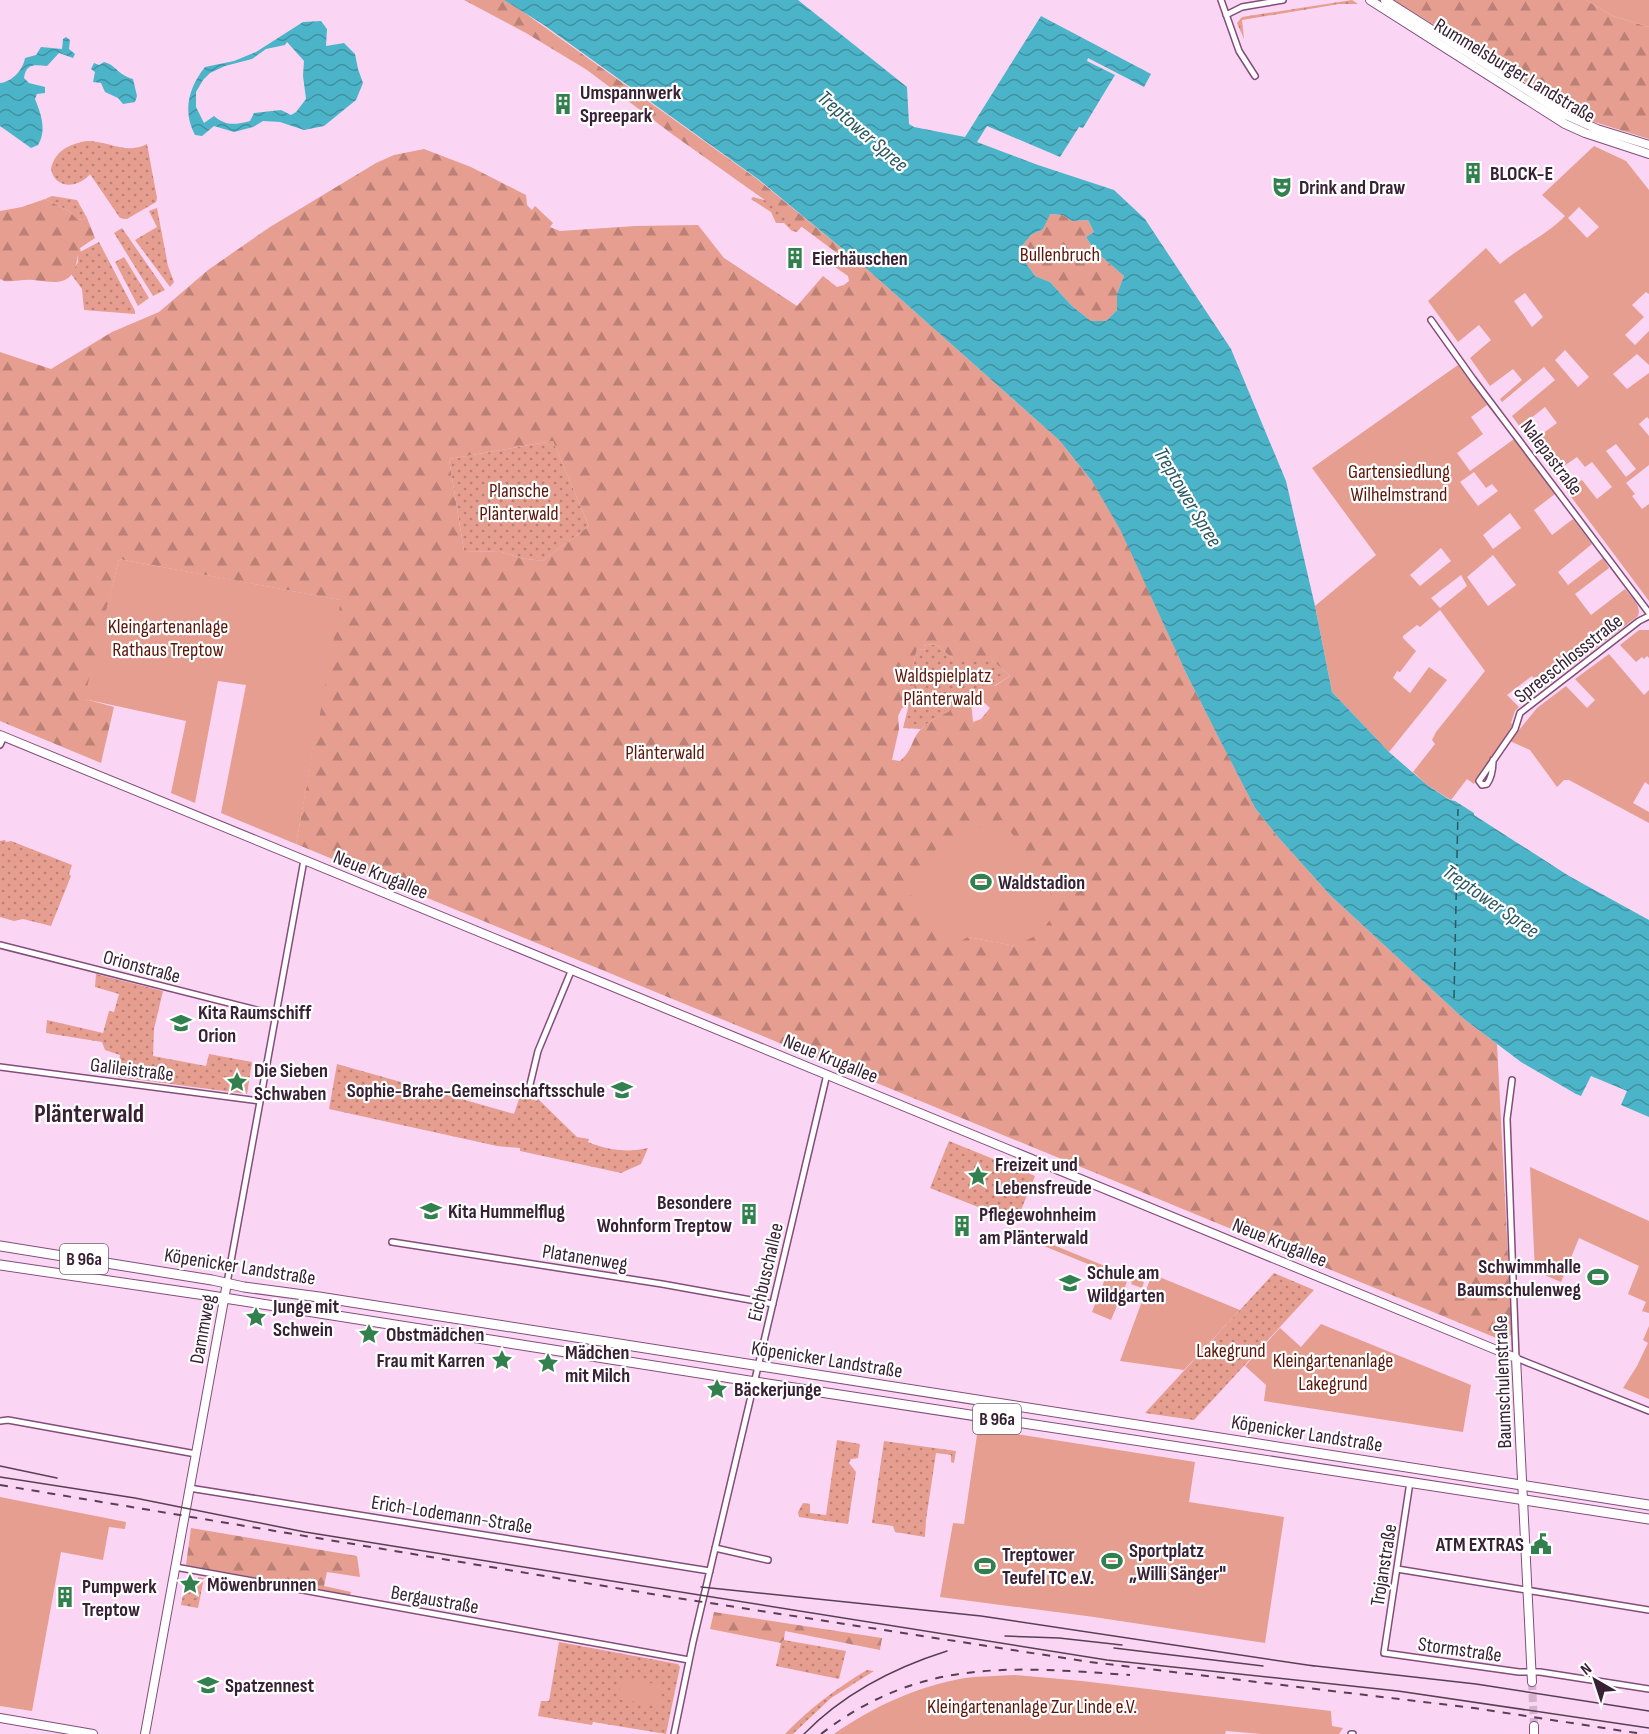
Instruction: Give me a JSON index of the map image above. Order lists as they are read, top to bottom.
{
  "streets": {
    "main road": ["B 96a", "Köpenicker Landstraße"],
    "street": [
      "Rummelsburger Landstraße",
      "Nalepastraße",
      "Spreeschlossstraße",
      "Neue Krugallee",
      "Orionstraße",
      "Galileistraße",
      "Platanenweg",
      "Eichbuschallee",
      "Dammweg",
      "Baumschulenstraße",
      "Erich-Lodemann-Straße",
      "Trojanstraße",
      "Bergaustraße",
      "Stormstraße"
    ]
  },
  "crossings": [
    ["Nalepastraße", "Spreeschlossstraße"],
    ["Neue Krugallee", "Eichbuschallee"],
    ["Neue Krugallee", "Dammweg"],
    ["Neue Krugallee", "Baumschulenstraße"],
    ["Orionstraße", "Dammweg"],
    ["Galileistraße", "Dammweg"],
    ["Platanenweg", "Eichbuschallee"],
    ["Köpenicker Landstraße", "Eichbuschallee"],
    ["Köpenicker Landstraße", "Dammweg"],
    ["Köpenicker Landstraße", "Baumschulenstraße"],
    ["Köpenicker Landstraße", "Trojanstraße"],
    ["Eichbuschallee", "Erich-Lodemann-Straße"],
    ["Eichbuschallee", "Bergaustraße"],
    ["Dammweg", "Erich-Lodemann-Straße"],
    ["Dammweg", "Bergaustraße"],
    ["Baumschulenstraße", "Stormstraße"],
    ["Trojanstraße", "Stormstraße"]
  ],
  "districts": ["Plänterwald"],
  "water": ["Treptower Spree"],
  "parks": [
    "Bullenbruch",
    "Gartensiedlung Wilhelmstrand",
    "Plansche Plänterwald",
    "Kleingartenanlage Rathaus Treptow",
    "Waldspielplatz Plänterwald",
    "Plänterwald",
    "Lakegrund",
    "Kleingartenanlage Lakegrund",
    "Kleingartenanlage Zur Linde e.V."
  ],
  "places": {
    "building": [
      "Umspannwerk Spreepark",
      "BLOCK-E",
      "Eierhäuschen",
      "Besondere Wohnform Treptow",
      "Pflegewohnheim am Plänterwald",
      "Pumpwerk Treptow"
    ],
    "theatre": ["Drink and Draw"],
    "sports": [
      "Waldstadion",
      "Schwimmhalle Baumschulenweg",
      "Sportplatz „Willi Sänger\"",
      "Treptower Teufel TC e.V."
    ],
    "school or university": [
      "Kita Raumschiff Orion",
      "Sophie-Brahe-Gemeinschaftsschule",
      "Kita Hummelflug",
      "Schule am Wildgarten",
      "Spatzennest"
    ],
    "place": [
      "Die Sieben Schwaben",
      "Freizeit und Lebensfreude",
      "Junge mit Schwein",
      "Obstmädchen",
      "Frau mit Karren",
      "Mädchen mit Milch",
      "Bäckerjunge",
      "Möwenbrunnen"
    ],
    "public building": ["ATM EXTRAS"]
  },
  "north": "top left"
}
